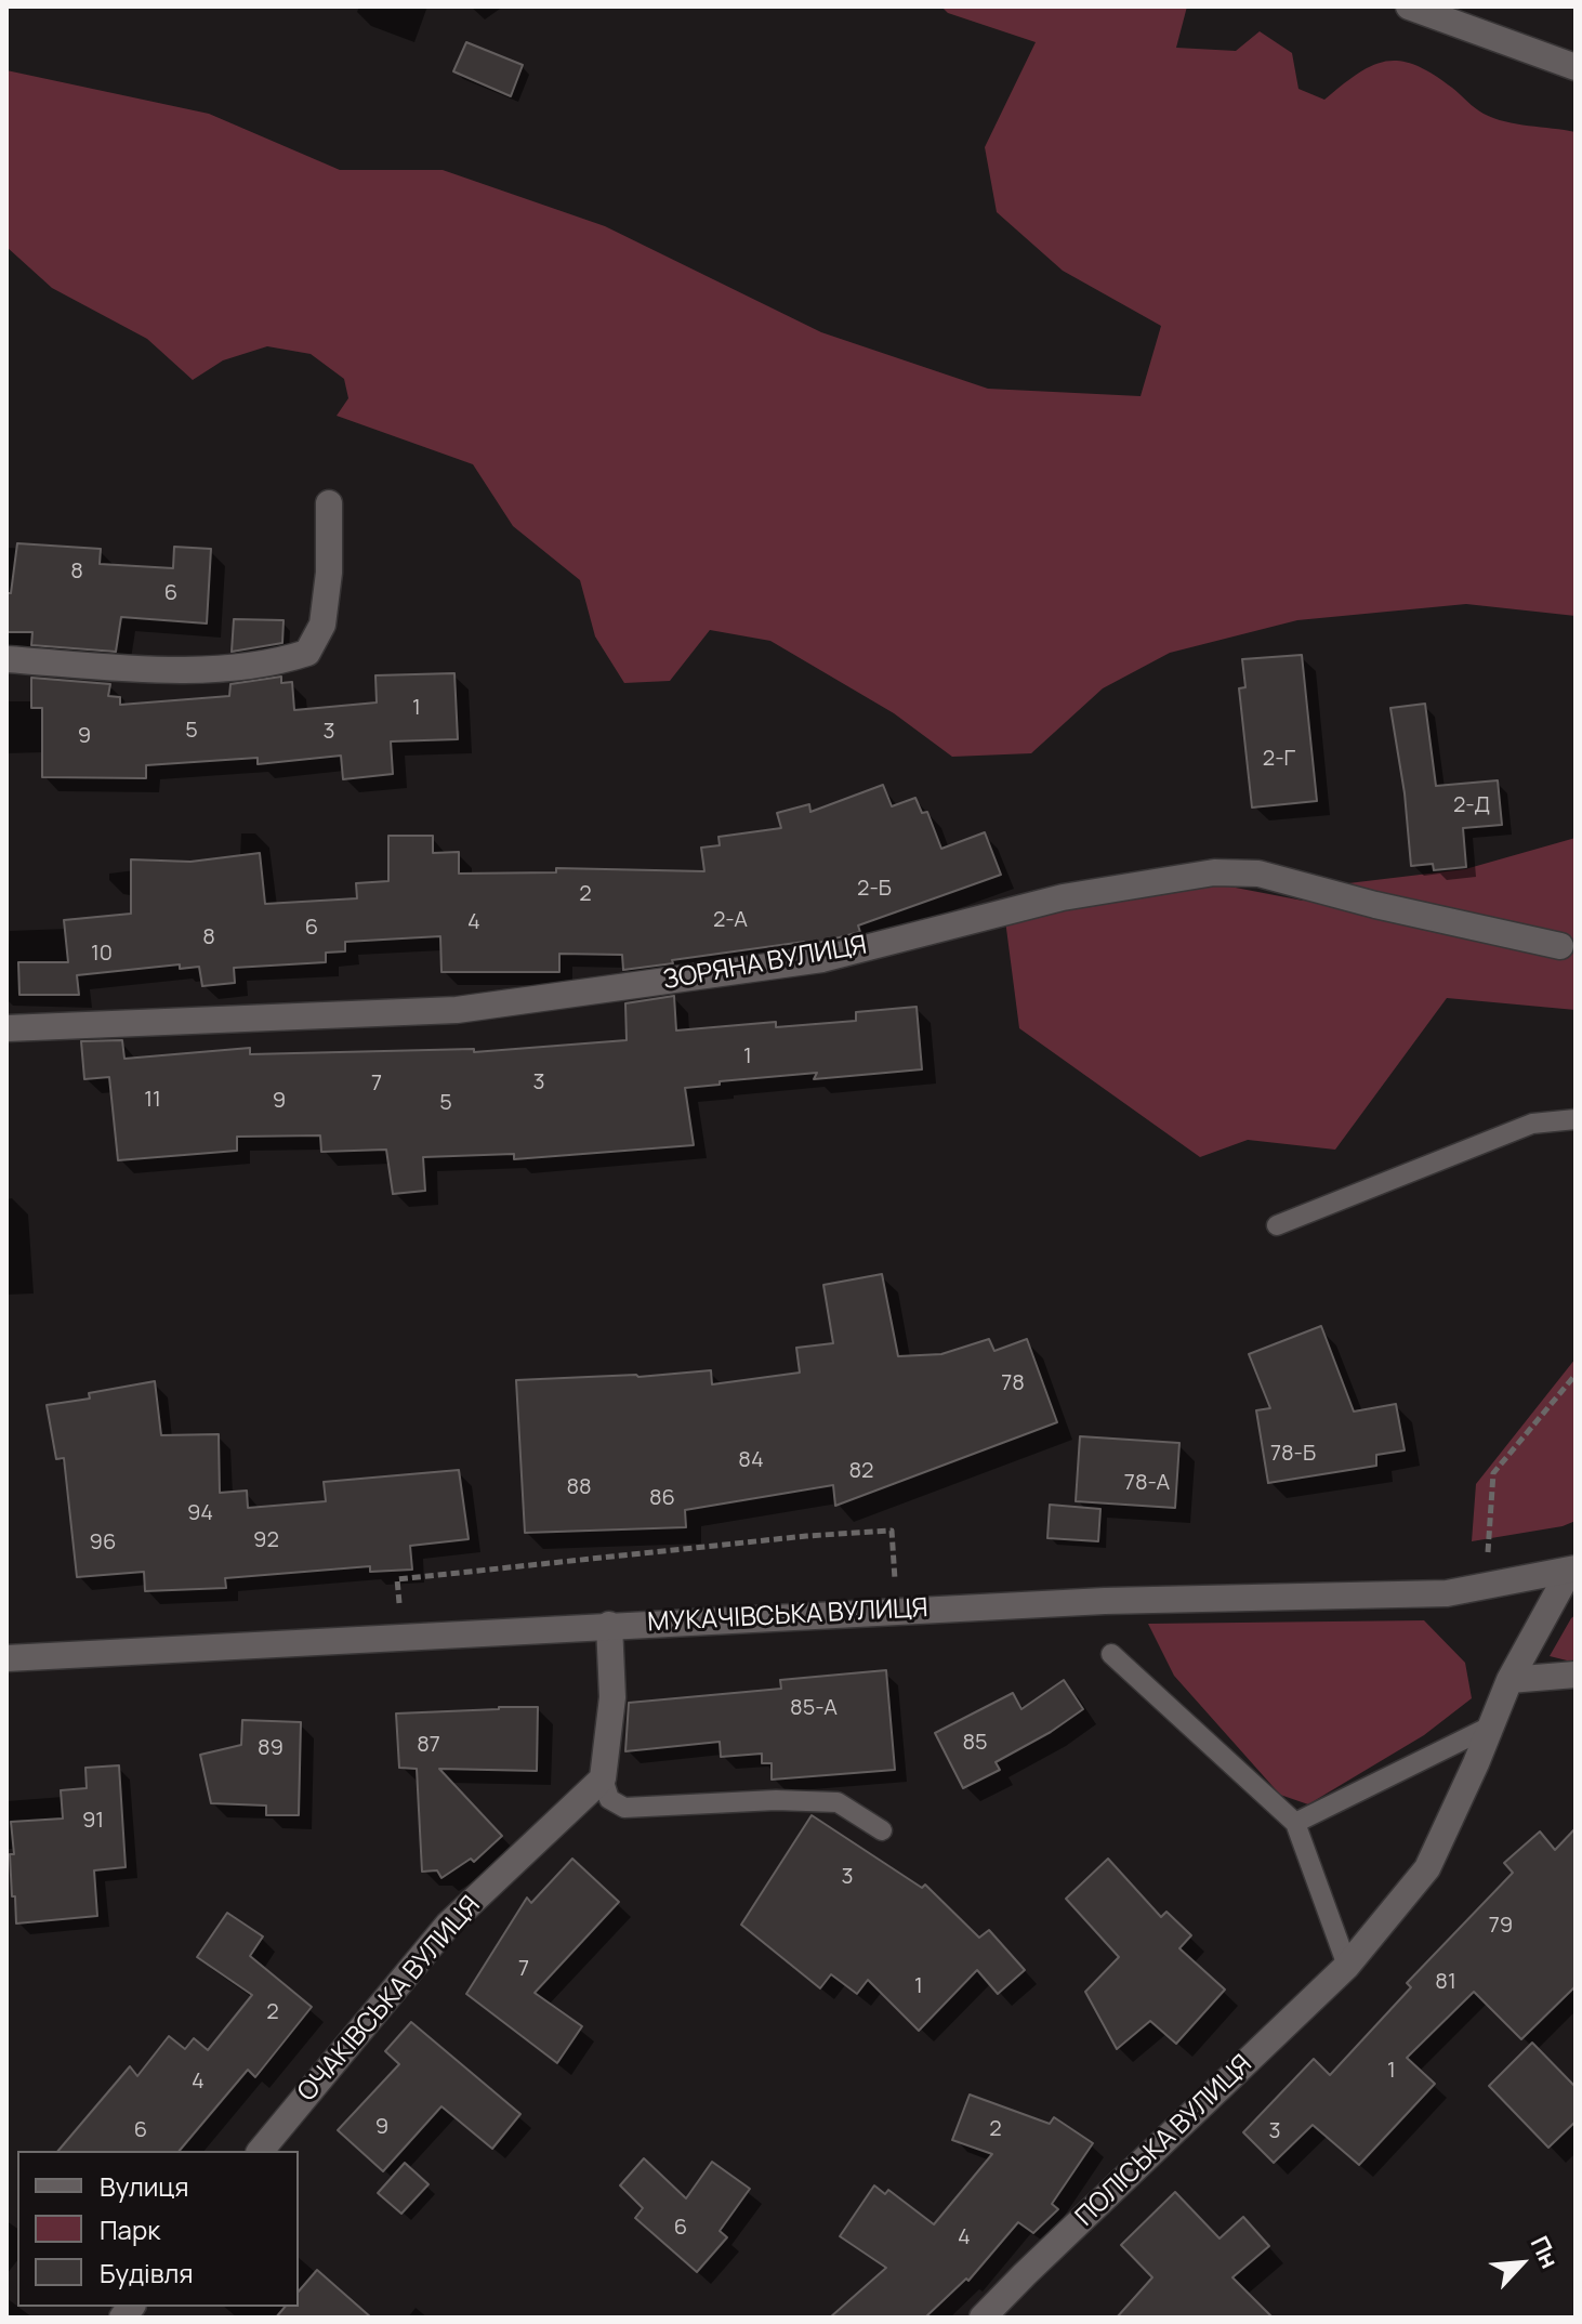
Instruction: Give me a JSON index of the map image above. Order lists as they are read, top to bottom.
{
  "streets": {
    "street": [
      "ЗОРЯНА ВУЛИЦЯ",
      "МУКАЧІВСЬКА ВУЛИЦЯ",
      "ОЧАКІВСЬКА ВУЛИЦЯ",
      "ПОЛІСЬКА ВУЛИЦЯ"
    ]
  },
  "crossings": [
    ["МУКАЧІВСЬКА ВУЛИЦЯ", "ПОЛІСЬКА ВУЛИЦЯ"]
  ],
  "house_numbers": [
    "8",
    "6",
    "1",
    "5",
    "3",
    "9",
    "2-Г",
    "2-Д",
    "2-Б",
    "2",
    "2-А",
    "4",
    "6",
    "8",
    "10",
    "1",
    "3",
    "7",
    "11",
    "9",
    "5",
    "78",
    "78-Б",
    "84",
    "82",
    "78-А",
    "88",
    "86",
    "94",
    "92",
    "96",
    "85-А",
    "85",
    "87",
    "89",
    "91",
    "3",
    "79",
    "7",
    "81",
    "1",
    "2",
    "1",
    "4",
    "9",
    "2",
    "6",
    "3",
    "6",
    "4"
  ],
  "legend": ["Вулиця", "Парк", "Будівля"],
  "north": "top right"
}
